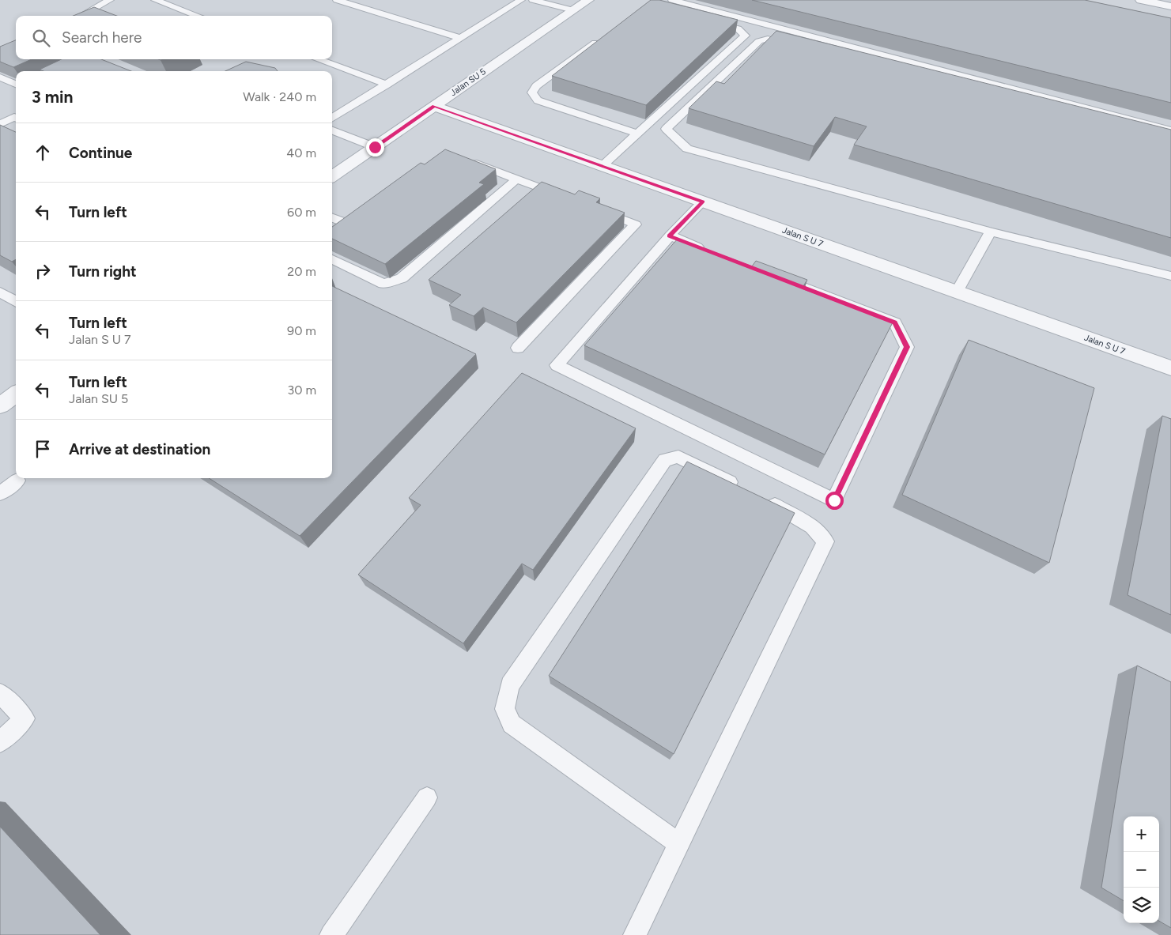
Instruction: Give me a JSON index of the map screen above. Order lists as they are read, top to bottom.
{
  "streets": {
    "street": ["Jalan SU 5", "Jalan S U 7"]
  },
  "crossings": [
    ["Jalan SU 5", "Jalan S U 7"]
  ],
  "page": {
    "search": "Search here",
    "heading": ["3 min", "Walk · 240 m"],
    "list": [
      ["Continue", "40 m"],
      ["Turn left", "60 m"],
      ["Turn right", "20 m"],
      ["Turn left", "Jalan S U 7", "90 m"],
      ["Turn left", "Jalan SU 5", "30 m"],
      "Arrive at destination"
    ],
    "map_buttons": ["+", "−"]
  }
}
